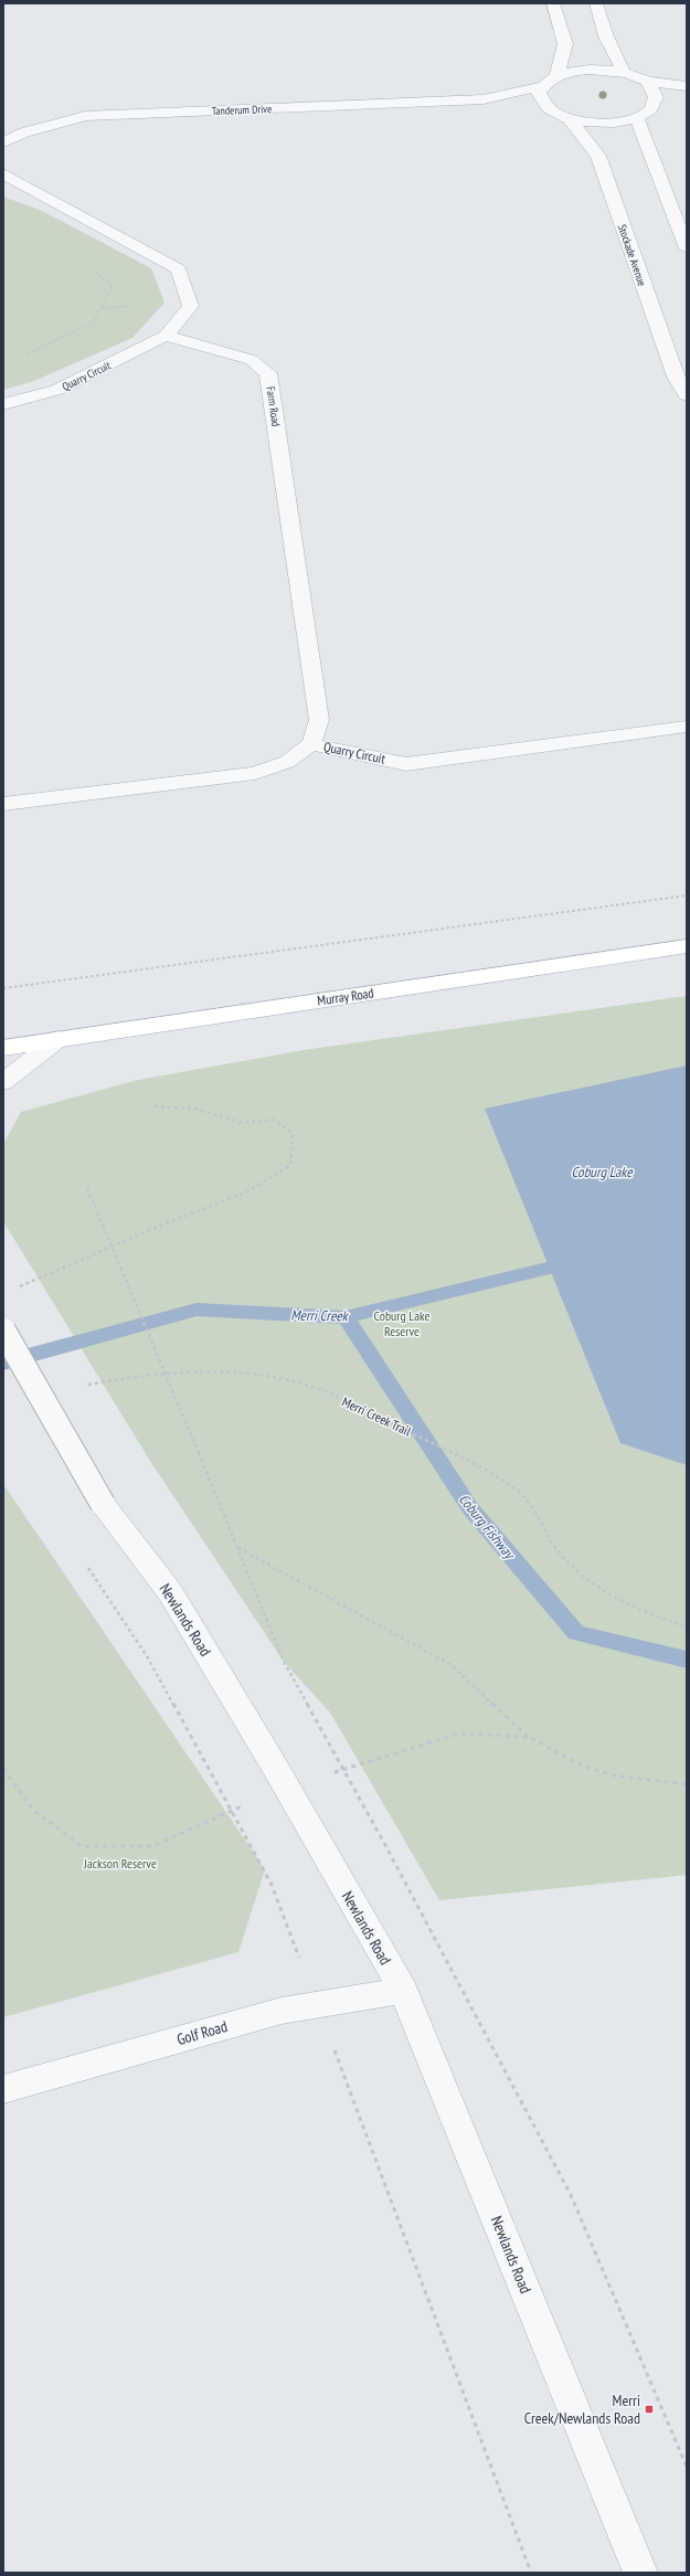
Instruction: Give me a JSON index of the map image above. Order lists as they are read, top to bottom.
{
  "streets": {
    "main road": ["Murray Road"],
    "street": [
      "Tanderum Drive",
      "Stockade Avenue",
      "Quarry Circuit",
      "Farm Road",
      "Newlands Road",
      "Golf Road"
    ],
    "path": ["Merri Creek Trail"]
  },
  "crossings": [
    ["Quarry Circuit", "Farm Road"],
    ["Newlands Road", "Golf Road"]
  ],
  "water": ["Coburg Lake", "Merri Creek", "Coburg Fishway"],
  "parks": ["Coburg Lake Reserve", "Jackson Reserve"],
  "places": {
    "transit": ["Merri Creek/Newlands Road"]
  }
}
